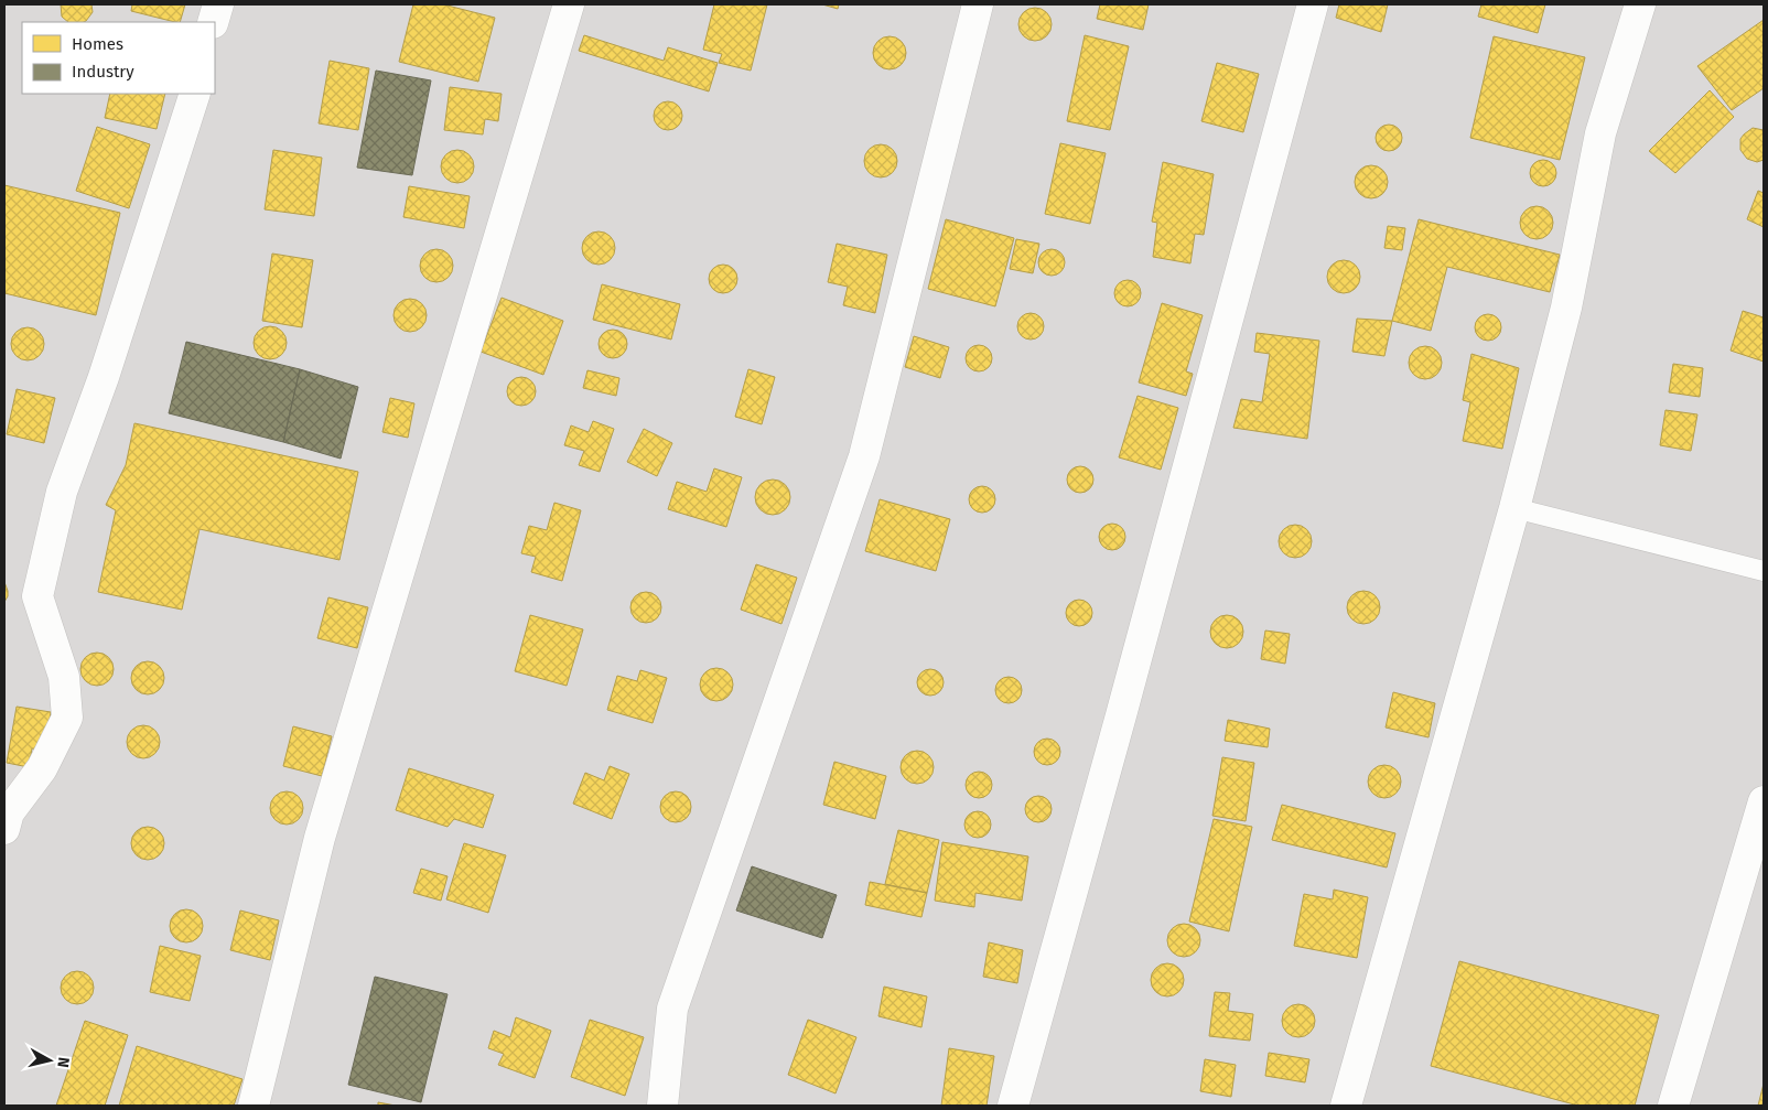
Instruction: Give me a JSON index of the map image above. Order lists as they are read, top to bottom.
{
  "legend": ["Homes", "Industry"],
  "north": "right"
}
